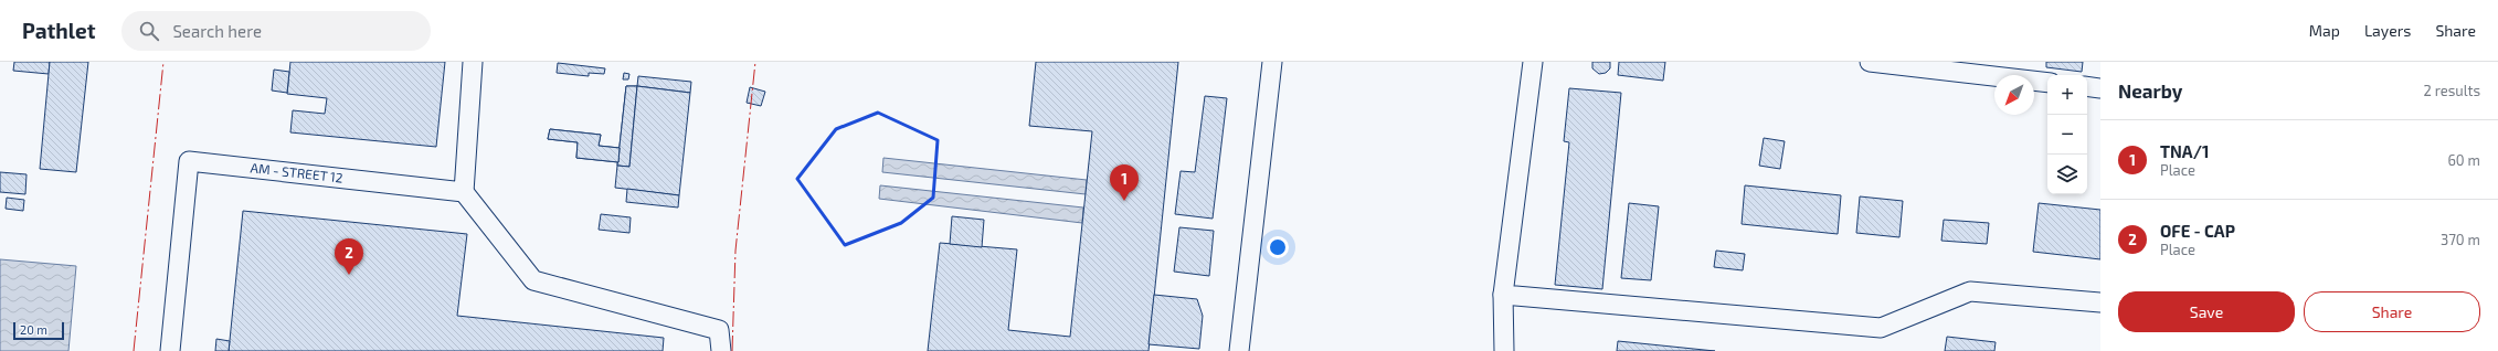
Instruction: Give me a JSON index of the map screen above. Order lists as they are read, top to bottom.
{
  "streets": {
    "lane": ["AM - STREET 12"]
  },
  "scale_bar": "20 m",
  "north": "bottom left",
  "page": {
    "header": "Pathlet",
    "search": "Search here",
    "nav": ["Map", "Layers", "Share"],
    "heading": ["Nearby", "2 results"],
    "map_buttons": ["+", "−"],
    "list": [
      {
        "mark": "1",
        "name": "TNA/1",
        "note": "Place",
        "value": "60 m"
      },
      {
        "mark": "2",
        "name": "OFE - CAP",
        "note": "Place",
        "value": "370 m"
      }
    ],
    "pins": ["1", "2"],
    "buttons": ["Save", "Share"],
    "scale": "20 m"
  }
}
